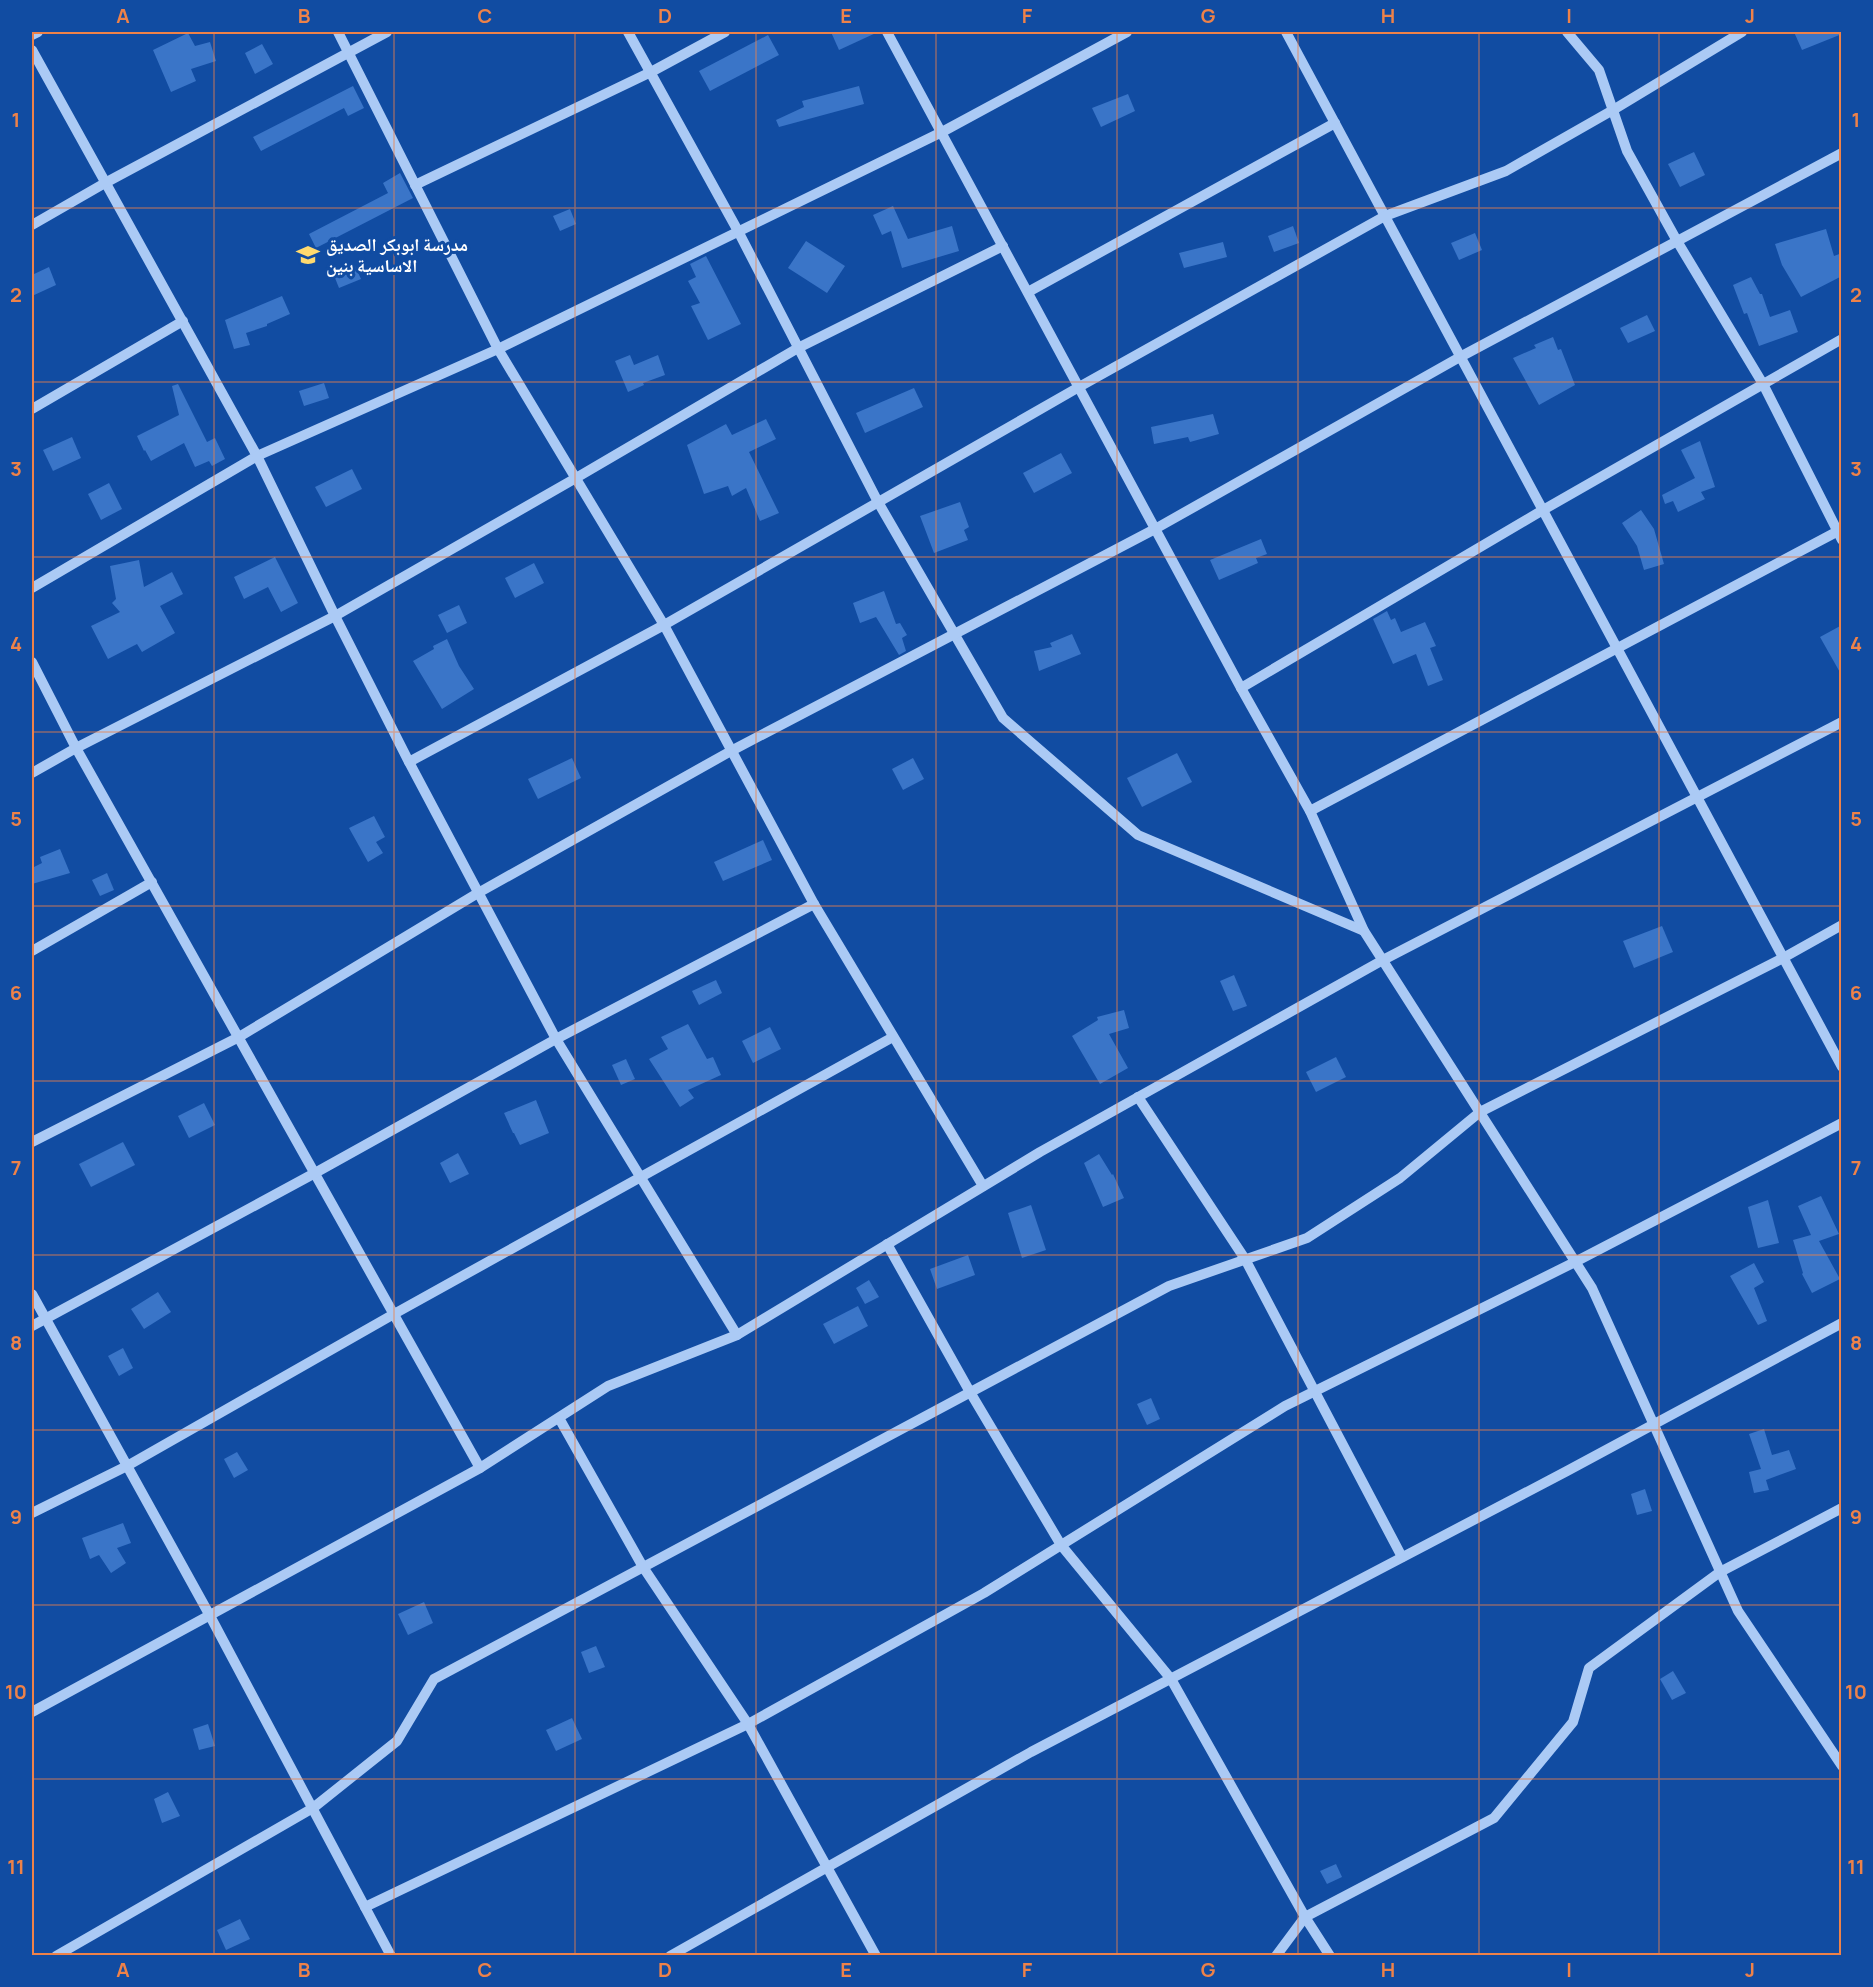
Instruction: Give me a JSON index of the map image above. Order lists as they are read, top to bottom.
{
  "places": {
    "school or university": ["مدرسة ابوبكر الصديق الاساسية بنين"]
  },
  "grid": {
    "columns": [
      "A",
      "B",
      "C",
      "D",
      "E",
      "F",
      "G",
      "H",
      "I",
      "J"
    ],
    "rows": [
      "1",
      "2",
      "3",
      "4",
      "5",
      "6",
      "7",
      "8",
      "9",
      "10",
      "11"
    ]
  }
}
